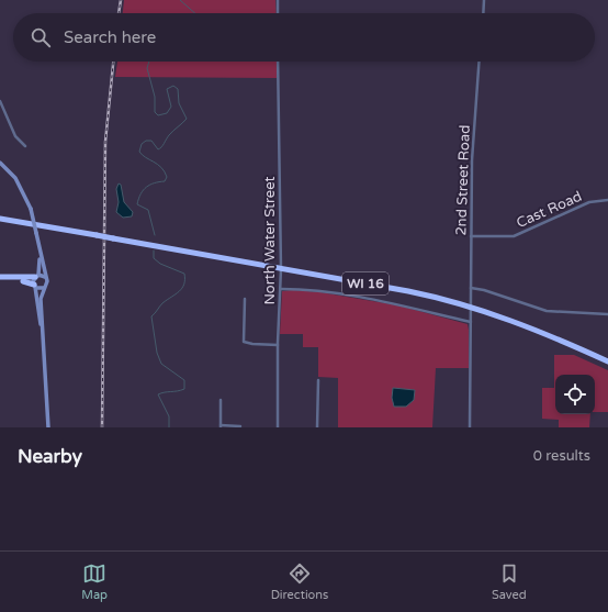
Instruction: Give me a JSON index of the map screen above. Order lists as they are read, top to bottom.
{
  "streets": {
    "highway": ["WI 16"],
    "street": ["2nd Street Road", "Cast Road", "North Water Street"]
  },
  "crossings": [
    ["2nd Street Road", "Cast Road"],
    ["2nd Street Road", "WI 16"],
    ["North Water Street", "WI 16"]
  ],
  "page": {
    "search": "Search here",
    "heading": ["Nearby", "0 results"],
    "nav": ["Map", "Directions", "Saved"]
  }
}
